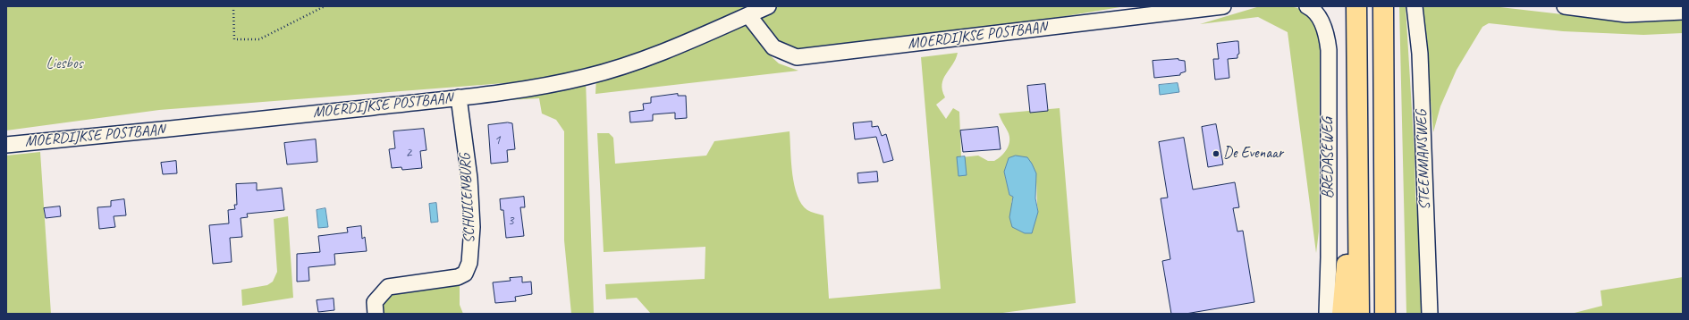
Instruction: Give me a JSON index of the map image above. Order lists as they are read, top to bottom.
{
  "streets": {
    "street": [
      "MOERDIJKSE POSTBAAN",
      "BREDASEWEG",
      "STEENMANSWEG",
      "SCHUILENBURG"
    ]
  },
  "crossings": [
    ["MOERDIJKSE POSTBAAN", "SCHUILENBURG"]
  ],
  "parks": ["Liesbos"],
  "places": ["De Evenaar"],
  "house_numbers": ["1", "2", "3"]
}
